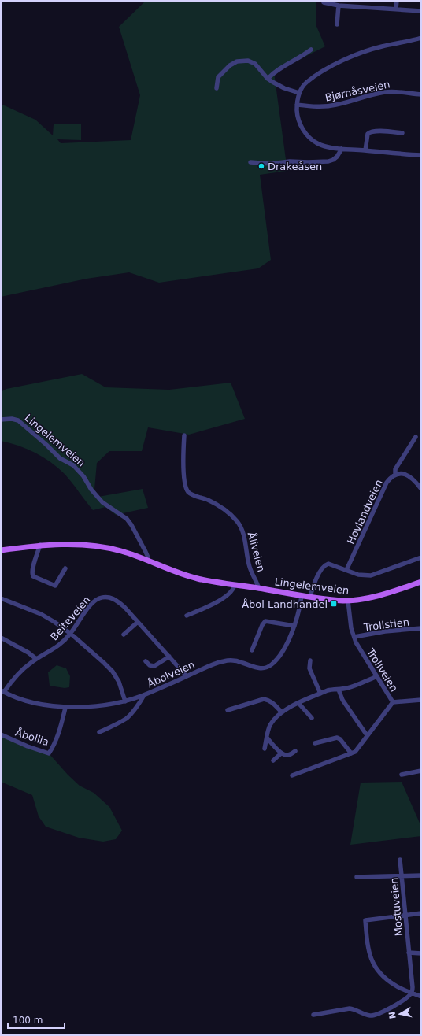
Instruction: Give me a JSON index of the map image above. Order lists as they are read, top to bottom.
{
  "streets": {
    "main road": ["Lingelemveien"],
    "street": [
      "Bjørnåsveien",
      "Hovlandveien",
      "Åliveien",
      "Beiteveien",
      "Trollstien",
      "Trollveien",
      "Åbolveien",
      "Åbollia",
      "Mostuveien"
    ]
  },
  "crossings": [
    ["Lingelemveien", "Åliveien"],
    ["Lingelemveien", "Trollveien"],
    ["Lingelemveien", "Åbolveien"],
    ["Beiteveien", "Åbolveien"],
    ["Trollstien", "Trollveien"],
    ["Åbolveien", "Åbollia"]
  ],
  "places": {
    "other": ["Drakeåsen"],
    "transit": ["Åbol Landhandel"]
  },
  "scale_bar": "100 m",
  "north": "left"
}
